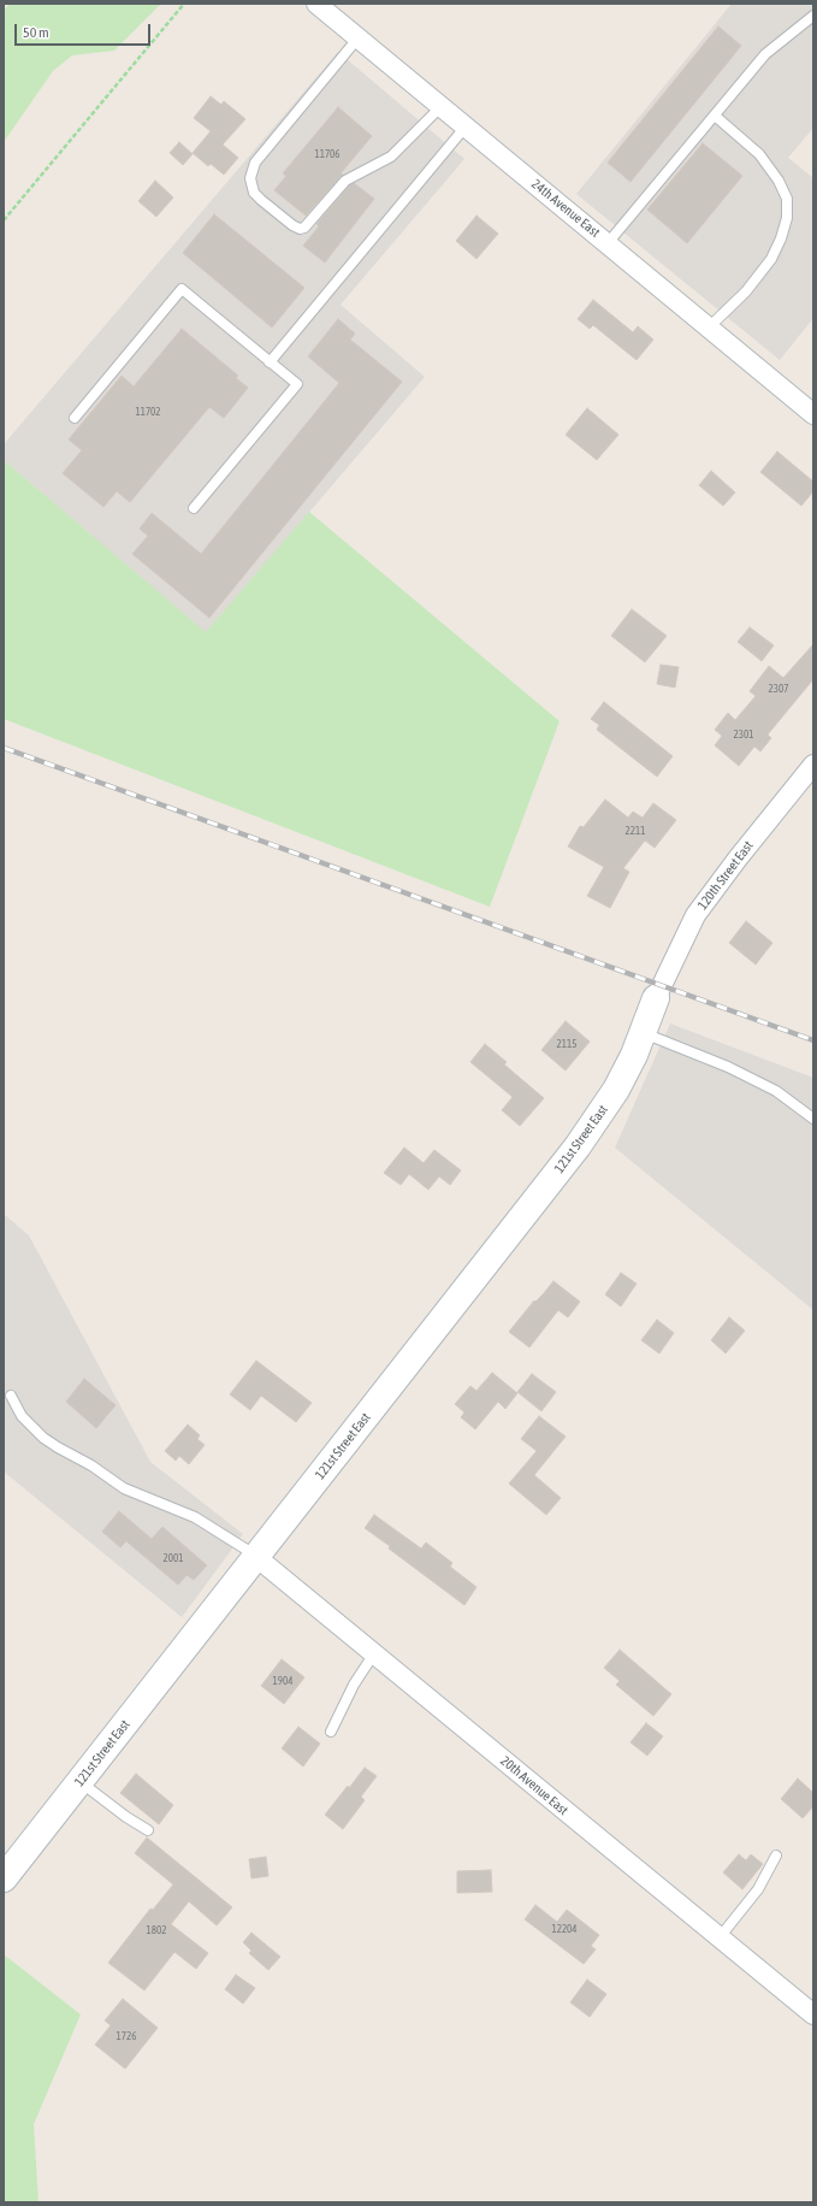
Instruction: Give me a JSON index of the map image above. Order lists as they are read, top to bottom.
{
  "streets": {
    "street": [
      "24th Avenue East",
      "120th Street East",
      "121st Street East",
      "20th Avenue East"
    ]
  },
  "crossings": [
    ["120th Street East", "121st Street East"],
    ["121st Street East", "20th Avenue East"]
  ],
  "house_numbers": [
    "11706",
    "11702",
    "2307",
    "2301",
    "2211",
    "2115",
    "2001",
    "1904",
    "12204",
    "1802",
    "1726"
  ],
  "scale_bar": "50 m"
}
